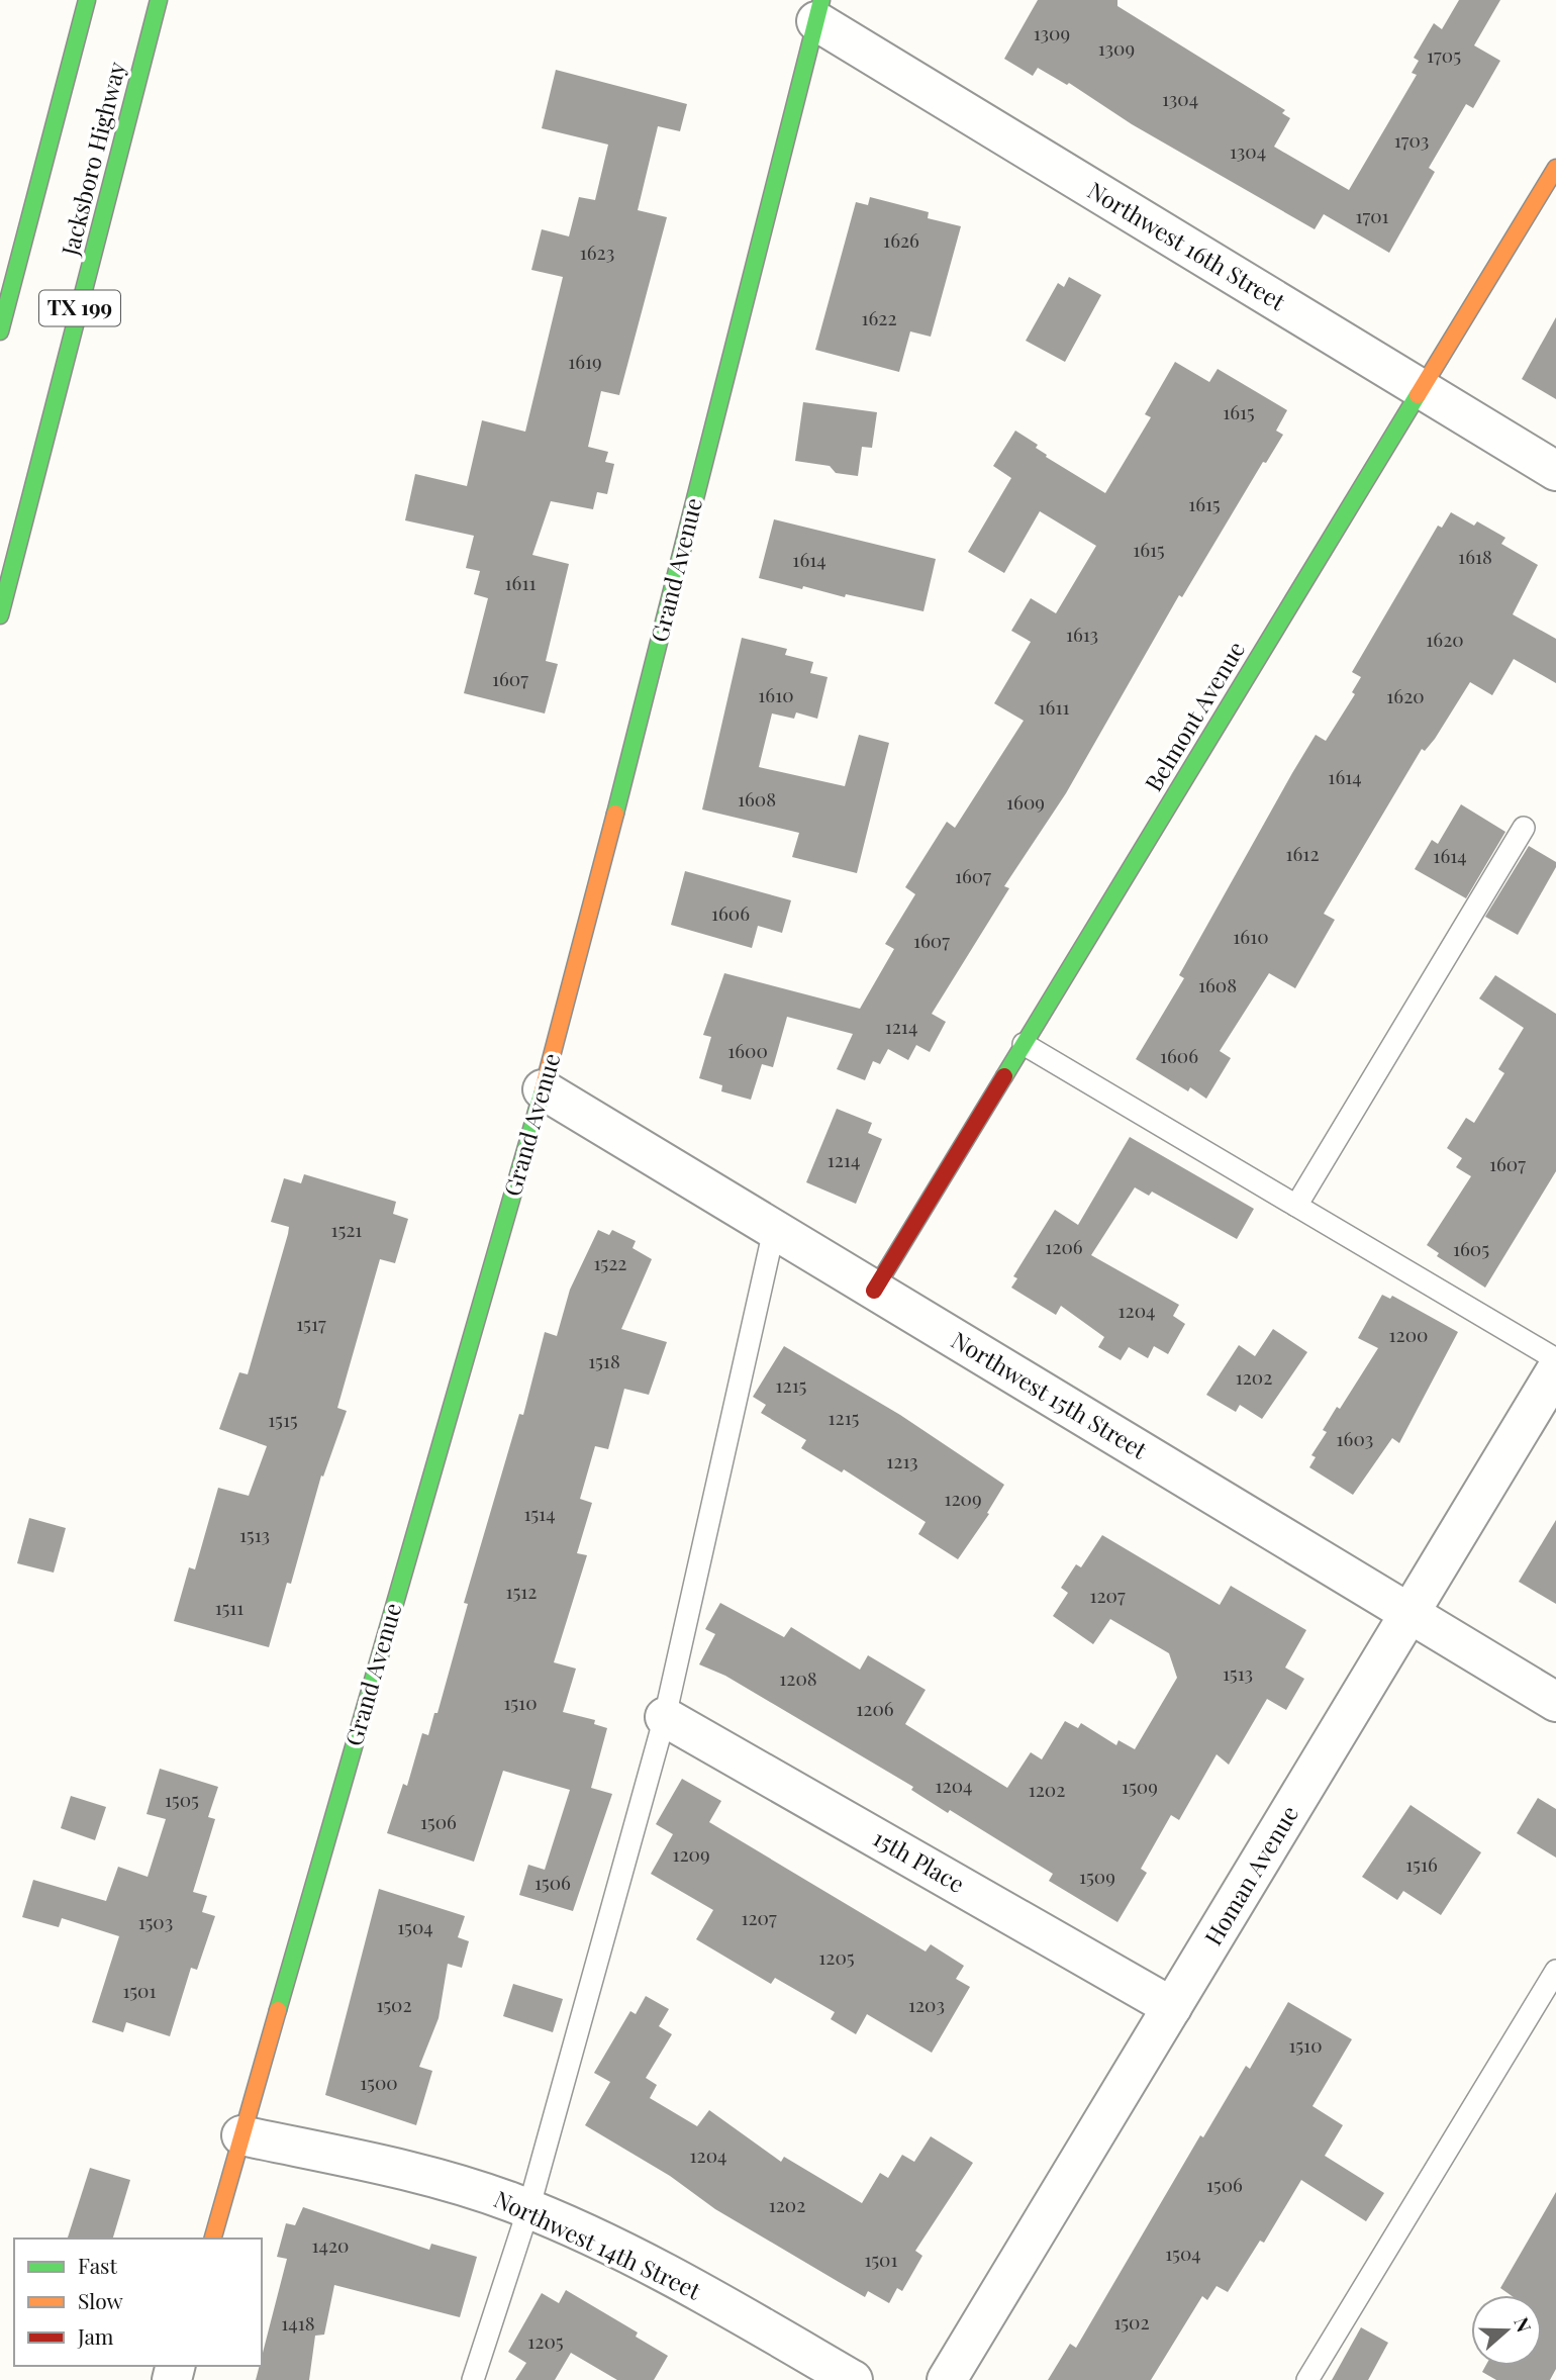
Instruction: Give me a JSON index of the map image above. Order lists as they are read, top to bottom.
{
  "streets": {
    "street": [
      "Jacksboro Highway",
      "Northwest 16th Street",
      "TX 199",
      "Grand Avenue",
      "Belmont Avenue",
      "Northwest 15th Street",
      "15th Place",
      "Homan Avenue",
      "Northwest 14th Street"
    ]
  },
  "crossings": [
    ["Northwest 16th Street", "Grand Avenue"],
    ["Northwest 16th Street", "Belmont Avenue"],
    ["Grand Avenue", "Northwest 15th Street"],
    ["Grand Avenue", "Northwest 14th Street"],
    ["Belmont Avenue", "Northwest 15th Street"],
    ["Northwest 15th Street", "Homan Avenue"],
    ["15th Place", "Homan Avenue"]
  ],
  "house_numbers": [
    "1309",
    "1309",
    "1705",
    "1304",
    "1703",
    "1304",
    "1701",
    "1626",
    "1623",
    "1622",
    "1619",
    "1615",
    "1615",
    "1615",
    "1618",
    "1614",
    "1611",
    "1613",
    "1620",
    "1607",
    "1610",
    "1620",
    "1611",
    "1614",
    "1608",
    "1609",
    "1612",
    "1614",
    "1607",
    "1606",
    "1610",
    "1607",
    "1608",
    "1214",
    "1600",
    "1606",
    "1214",
    "1607",
    "1521",
    "1206",
    "1605",
    "1522",
    "1204",
    "1517",
    "1200",
    "1518",
    "1202",
    "1215",
    "1215",
    "1515",
    "1603",
    "1213",
    "1209",
    "1514",
    "1513",
    "1512",
    "1207",
    "1511",
    "1513",
    "1208",
    "1510",
    "1206",
    "1204",
    "1509",
    "1202",
    "1505",
    "1506",
    "1209",
    "1516",
    "1509",
    "1506",
    "1207",
    "1503",
    "1504",
    "1205",
    "1501",
    "1502",
    "1203",
    "1510",
    "1500",
    "1204",
    "1506",
    "1202",
    "1420",
    "1504",
    "1501",
    "1502",
    "1418",
    "1205"
  ],
  "legend": ["Fast", "Slow", "Jam"],
  "north": "right"
}
